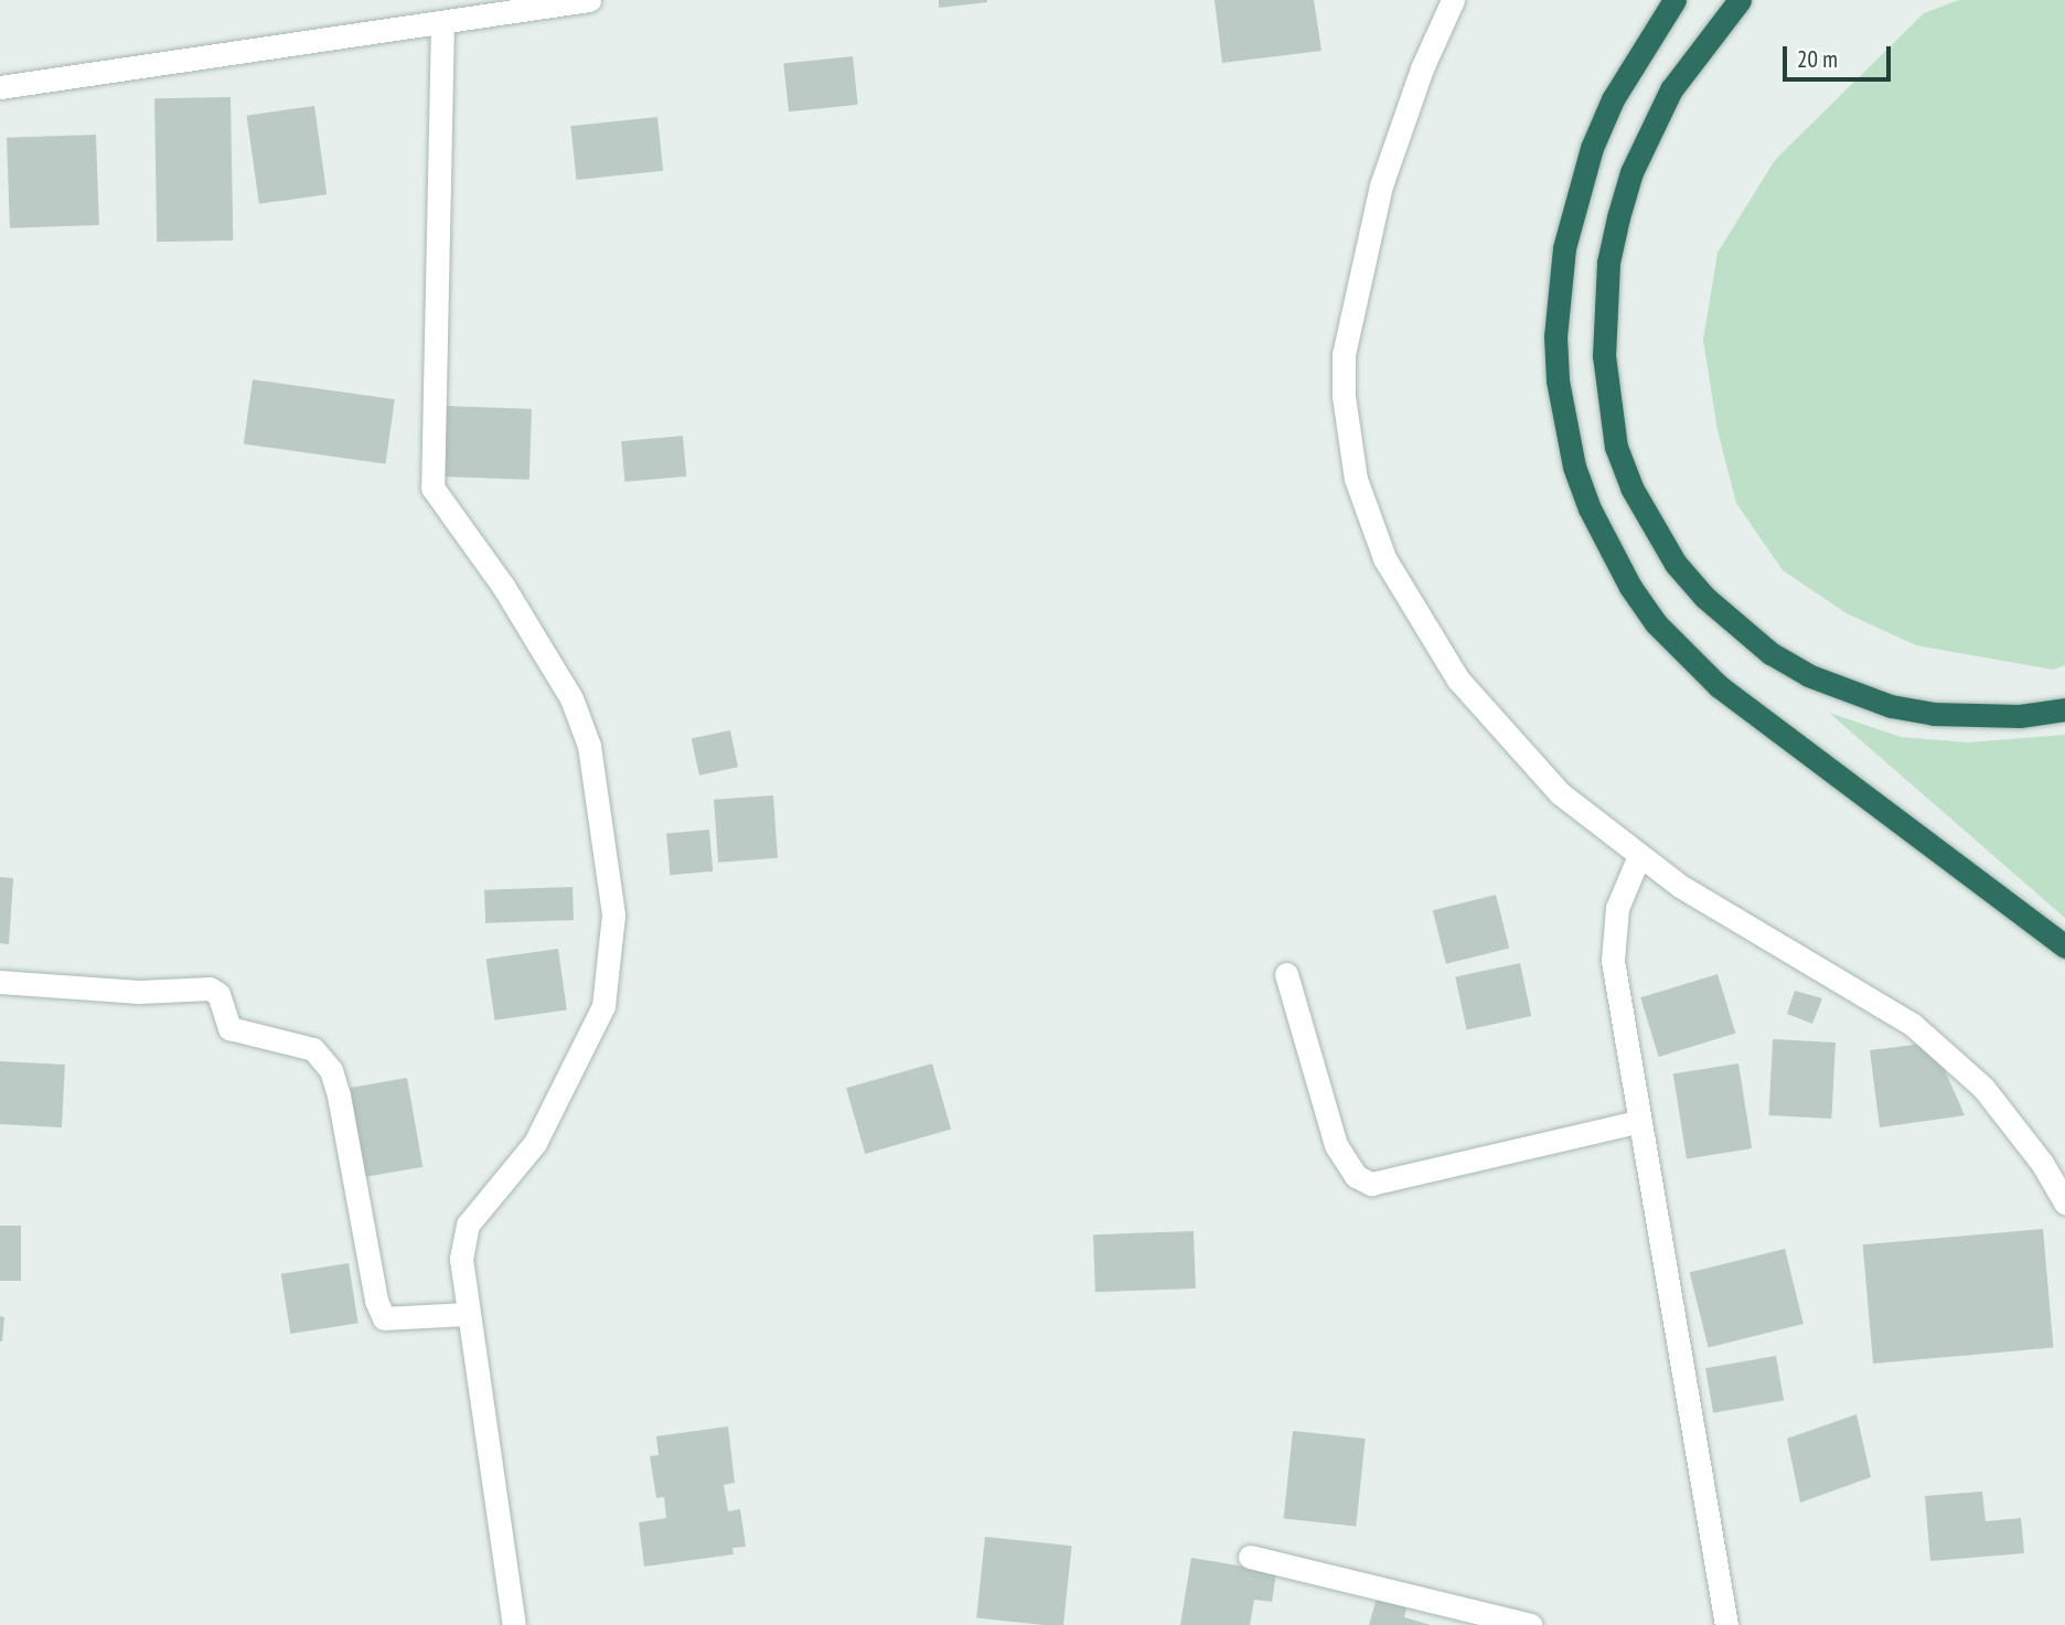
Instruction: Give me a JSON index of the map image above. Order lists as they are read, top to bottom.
{
  "scale_bar": "20 m"
}
